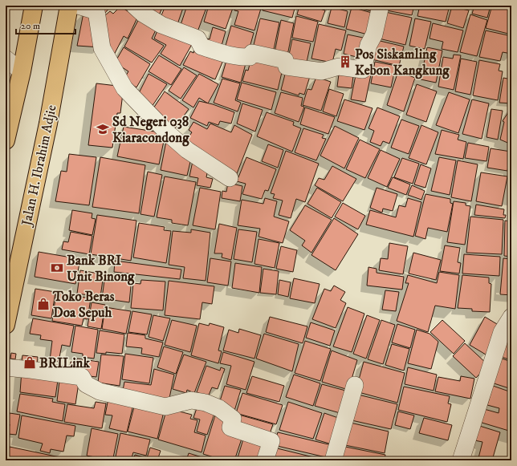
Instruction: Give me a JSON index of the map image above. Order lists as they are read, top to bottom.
{
  "streets": {
    "main road": ["Jalan H. Ibrahim Adjie"]
  },
  "places": {
    "building": ["Pos Siskamling Kebon Kangkung"],
    "school or university": ["Sd Negeri 038 Kiaracondong"],
    "bank": ["Bank BRI Unit Binong"],
    "shop": ["Toko Beras Doa Sepuh", "BRILink"]
  },
  "scale_bar": "20 m"
}
